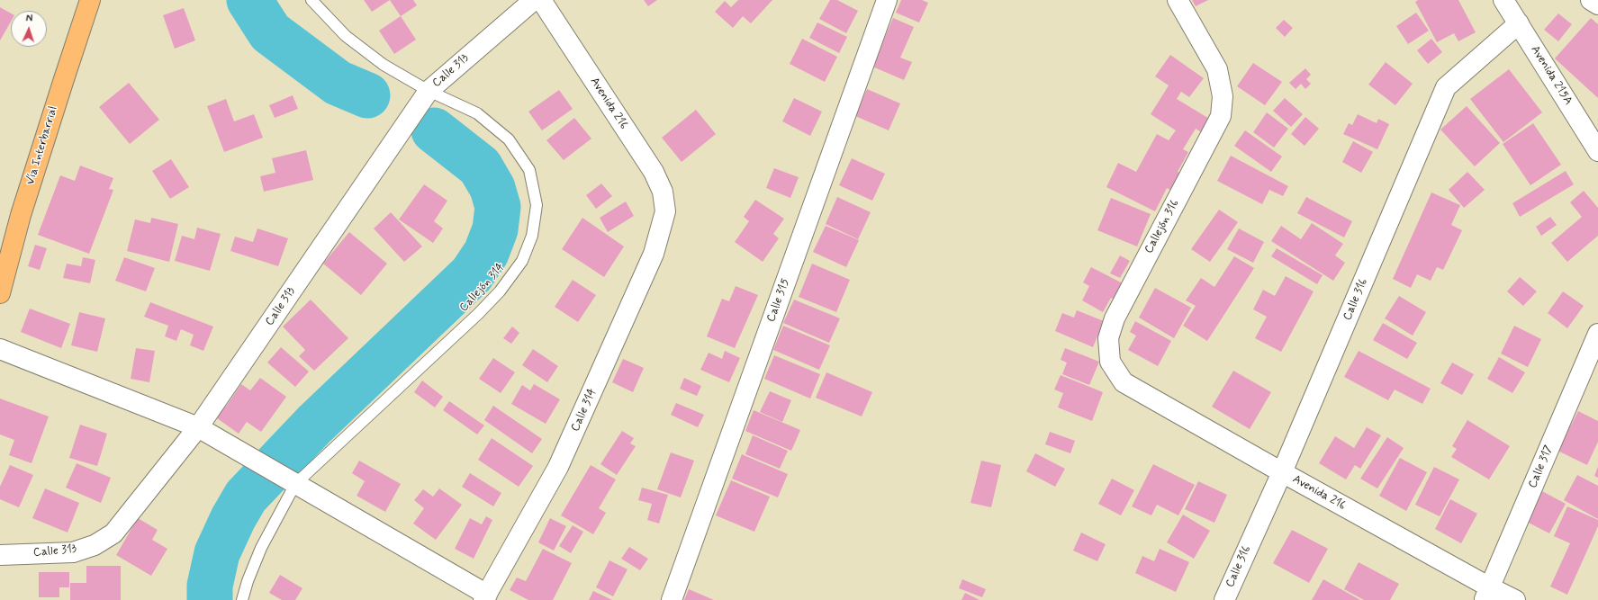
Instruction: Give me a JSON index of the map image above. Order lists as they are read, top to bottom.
{
  "streets": {
    "main road": ["Vía Interbarrial"],
    "street": [
      "Calle 313",
      "Avenida 215A",
      "Avenida 216",
      "Callejón 316",
      "Calle 316",
      "Calle 315",
      "Calle 314",
      "Calle 317"
    ],
    "lane": ["Callejón 314"]
  },
  "crossings": [
    ["Calle 313", "Callejón 314"],
    ["Avenida 215A", "Calle 316"],
    ["Avenida 216", "Callejón 316"],
    ["Avenida 216", "Calle 316"],
    ["Avenida 216", "Calle 314"],
    ["Avenida 216", "Calle 317"]
  ],
  "north": "top"
}
